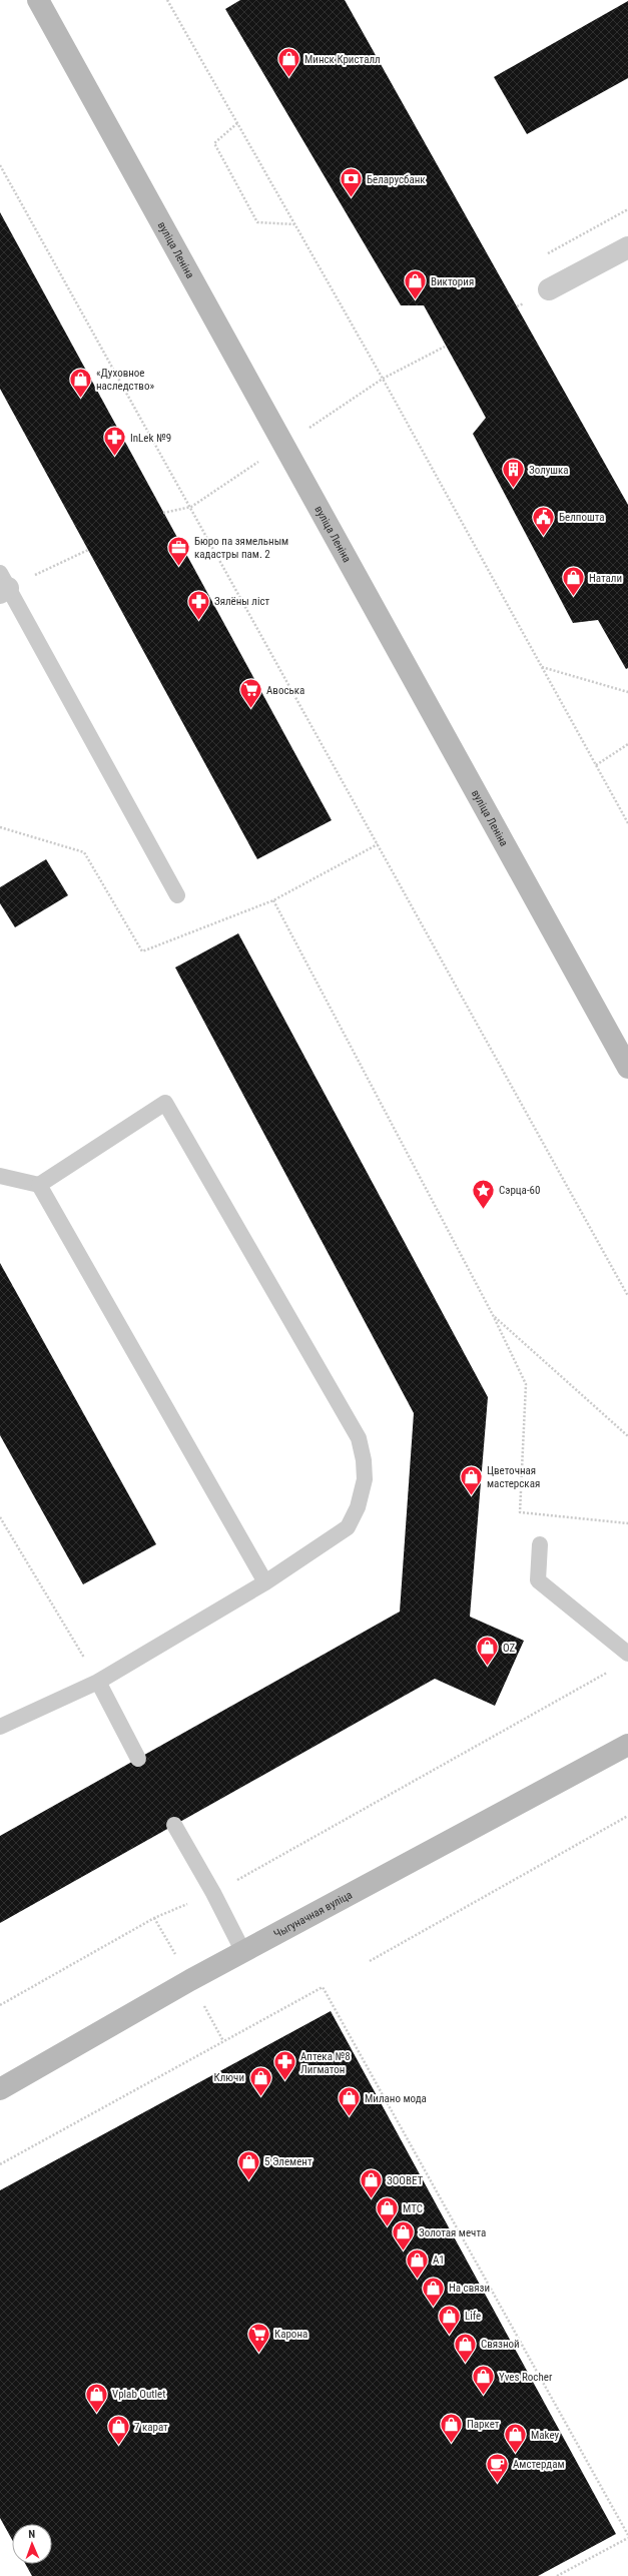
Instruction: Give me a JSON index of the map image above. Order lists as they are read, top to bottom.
{
  "streets": {
    "main road": ["вуліца Леніна", "Чыгуначная вуліца"]
  },
  "places": {
    "shop": [
      "Минск Кристалл",
      "Виктория",
      "«Духовное наследство»",
      "Натали",
      "Цветочная мастерская",
      "OZ",
      "Ключи",
      "Милано мода",
      "5 Элемент",
      "ЗООВЕТ",
      "МТС",
      "Золотая мечта",
      "A1",
      "На связи",
      "Life",
      "Связной",
      "Yves Rocher",
      "Vplab Outlet",
      "Паркет",
      "7 карат",
      "Makey"
    ],
    "bank": ["Беларусбанк"],
    "pharmacy": ["InLek №9", "Зялёны ліст", "Аптека №8 Лигматон"],
    "building": ["Золушка"],
    "public building": ["Белпошта"],
    "office": ["Бюро па зямельным кадастры пам. 2"],
    "supermarket": ["Авоська", "Карона"],
    "place": ["Сэрца-60"],
    "cafe": ["Амстердам"]
  },
  "north": "top"
}
